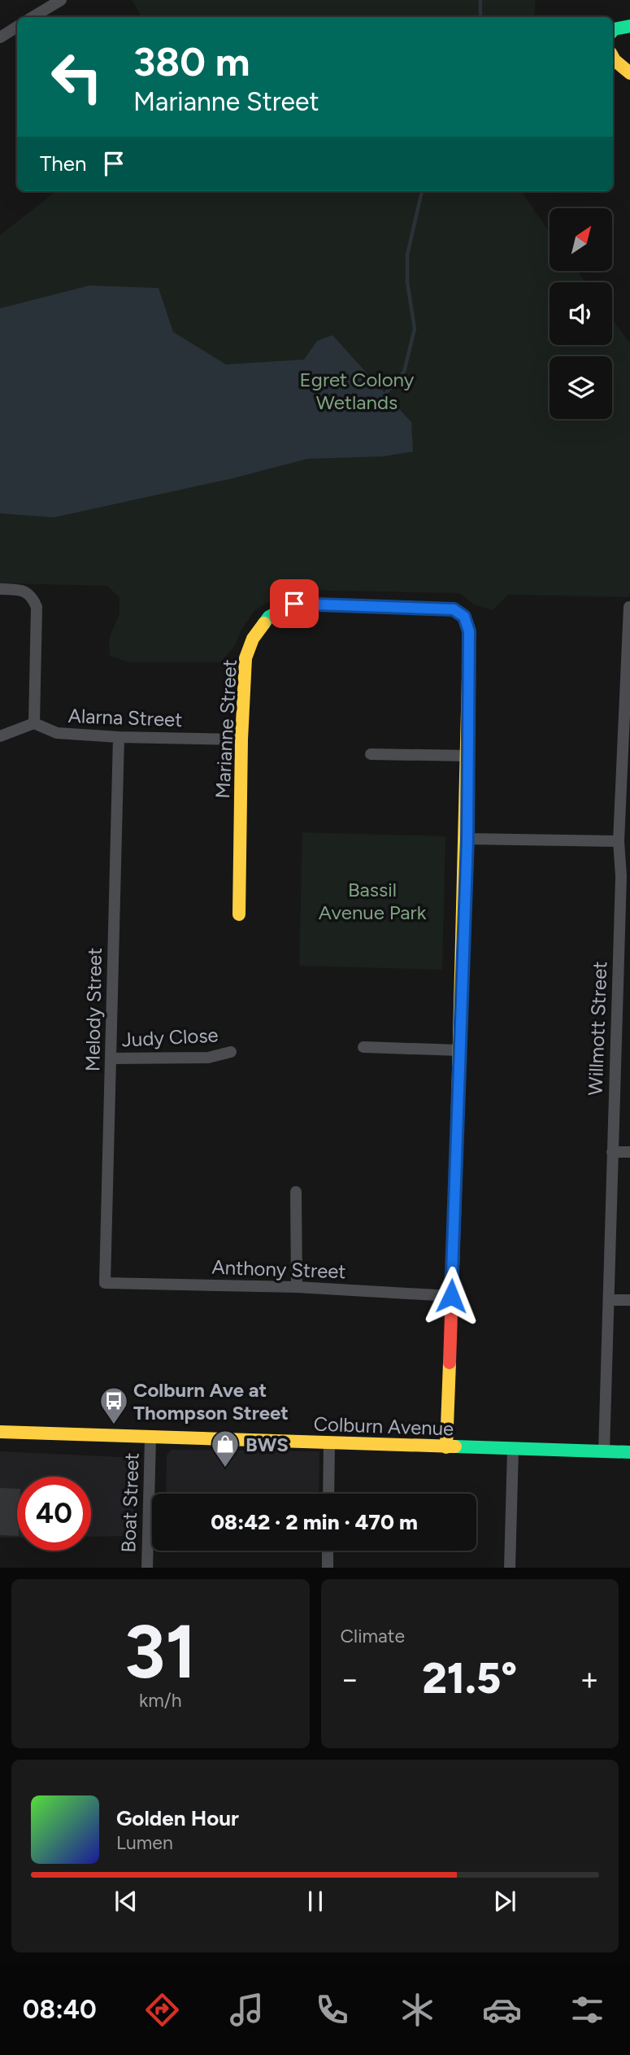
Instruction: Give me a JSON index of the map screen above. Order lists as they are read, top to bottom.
{
  "streets": {
    "street": [
      "Alarna Street",
      "Marianne Street",
      "Melody Street",
      "Willmott Street",
      "Judy Close",
      "Anthony Street",
      "Colburn Avenue",
      "Boat Street"
    ]
  },
  "crossings": [
    ["Alarna Street", "Marianne Street"],
    ["Alarna Street", "Melody Street"],
    ["Melody Street", "Judy Close"],
    ["Melody Street", "Anthony Street"],
    ["Willmott Street", "Colburn Avenue"],
    ["Colburn Avenue", "Boat Street"]
  ],
  "parks": ["Egret Colony Wetlands", "Bassil Avenue Park"],
  "places": {
    "bus stop": ["Colburn Ave at Thompson Street"],
    "shop": ["BWS"]
  },
  "north": "top right",
  "page": {
    "turn": ["380 m", "Marianne Street"],
    "then": "Then",
    "limit": "40",
    "trip": "08:42 · 2 min · 470 m",
    "tile": [
      ["31", "km/h"],
      "Climate"
    ],
    "heat": ["−", "21.5°", "+"],
    "song": ["Golden Hour", "Lumen"],
    "tabs": "08:40"
  }
}
